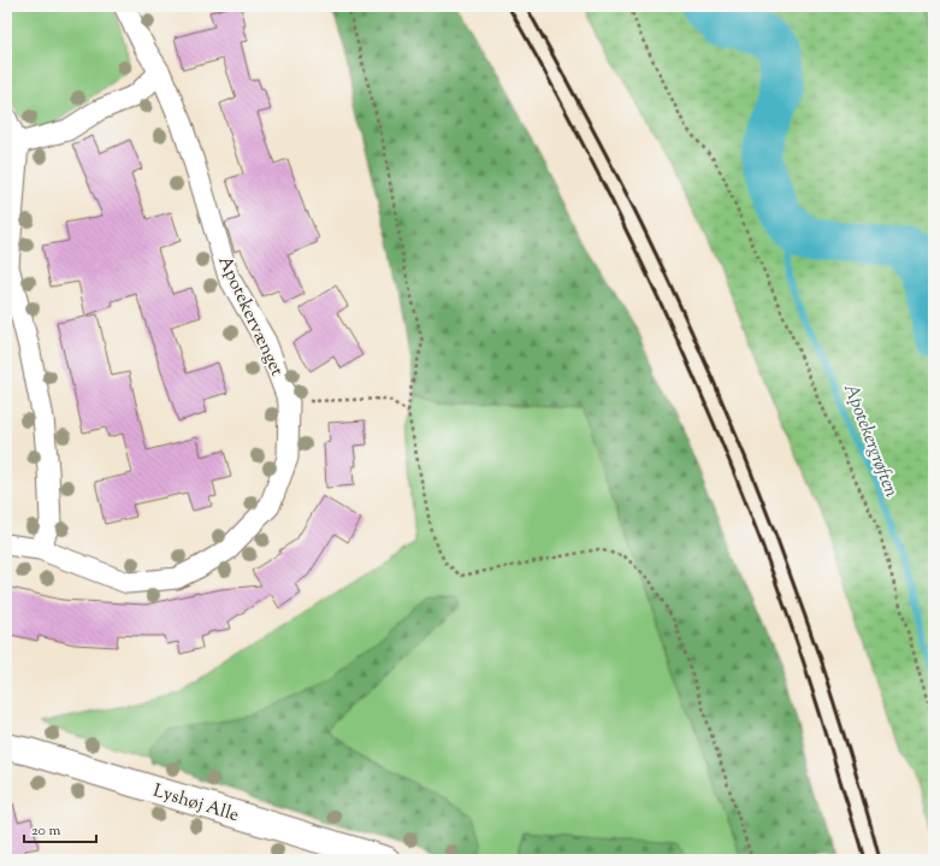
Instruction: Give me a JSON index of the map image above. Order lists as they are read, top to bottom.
{
  "streets": {
    "street": ["Apotekervænget", "Lyshøj Alle"]
  },
  "water": ["Apotekergrøften"],
  "scale_bar": "20 m"
}
